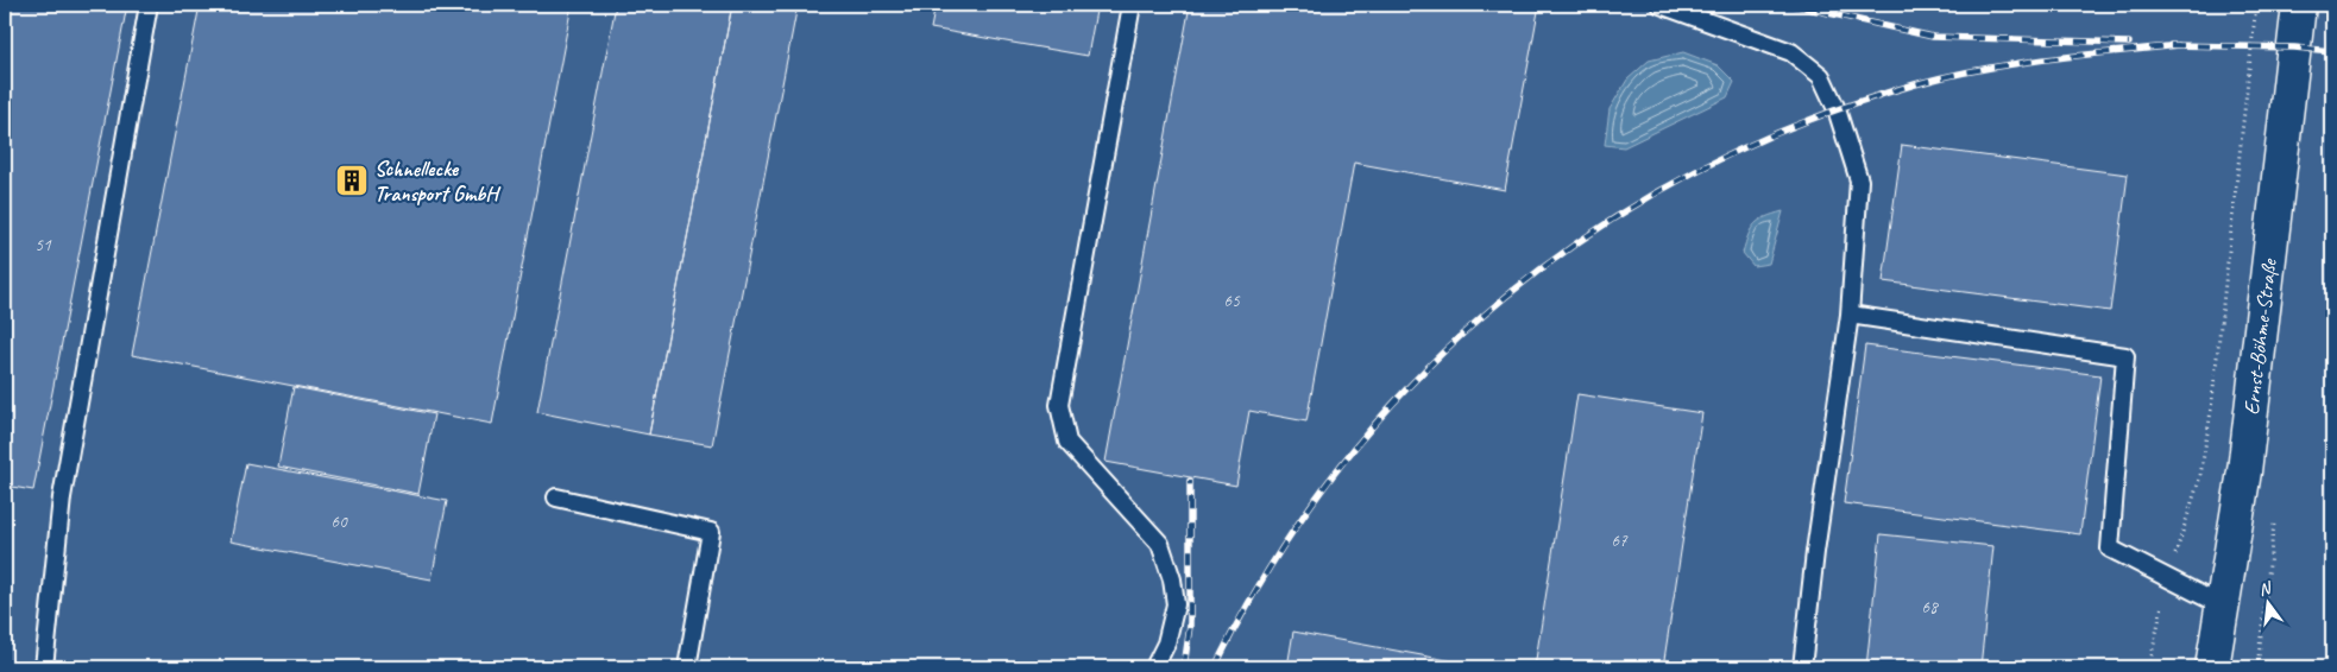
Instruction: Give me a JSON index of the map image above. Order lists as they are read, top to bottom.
{
  "streets": {
    "street": ["Ernst-Böhme-Straße"]
  },
  "places": {
    "building": ["Schnellecke Transport GmbH"]
  },
  "house_numbers": [
    "51",
    "65",
    "60",
    "67",
    "68"
  ],
  "north": "top"
}
